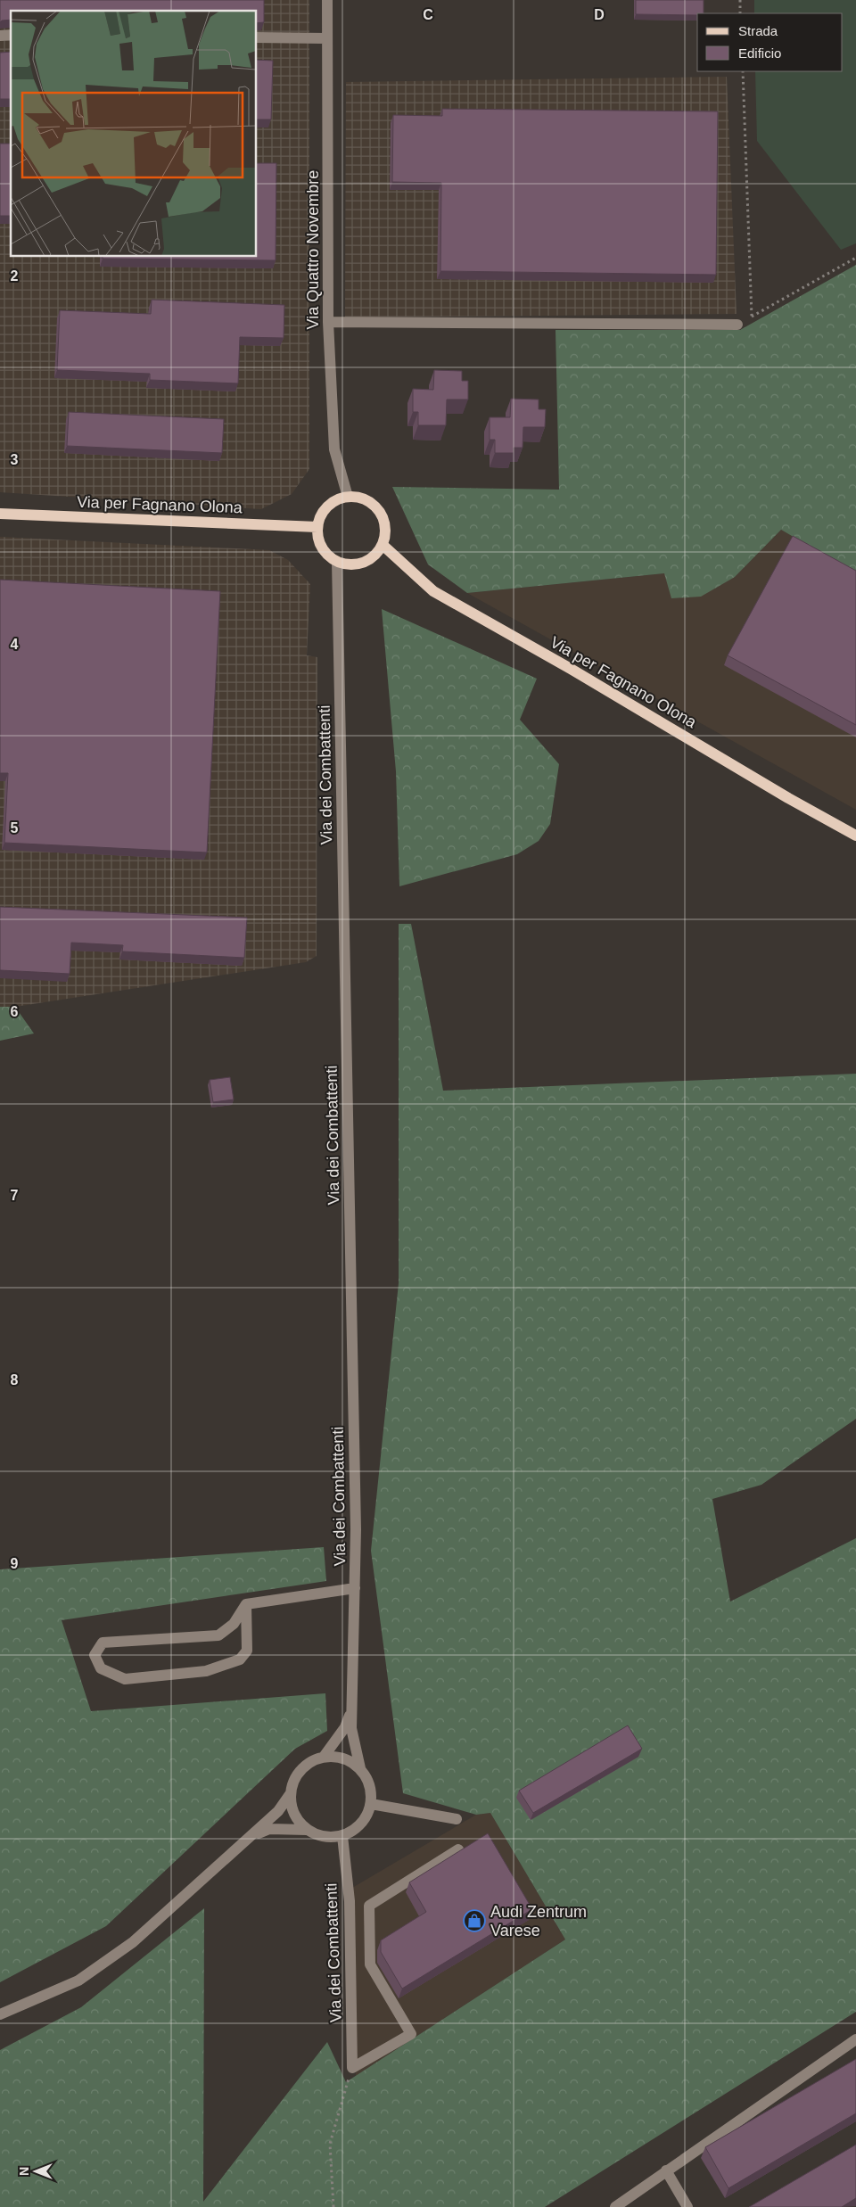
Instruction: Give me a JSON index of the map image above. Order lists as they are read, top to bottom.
{
  "streets": {
    "main road": ["Via per Fagnano Olona"],
    "street": ["Via Quattro Novembre", "Via dei Combattenti"]
  },
  "crossings": [
    ["Via Quattro Novembre", "Via per Fagnano Olona"],
    ["Via Quattro Novembre", "Via dei Combattenti"],
    ["Via per Fagnano Olona", "Via dei Combattenti"]
  ],
  "places": {
    "shop": ["Audi Zentrum Varese"]
  },
  "legend": ["Strada", "Edificio"],
  "north": "left",
  "grid": {
    "columns": ["C", "D"],
    "rows": [
      "2",
      "3",
      "4",
      "5",
      "6",
      "7",
      "8",
      "9"
    ]
  }
}
